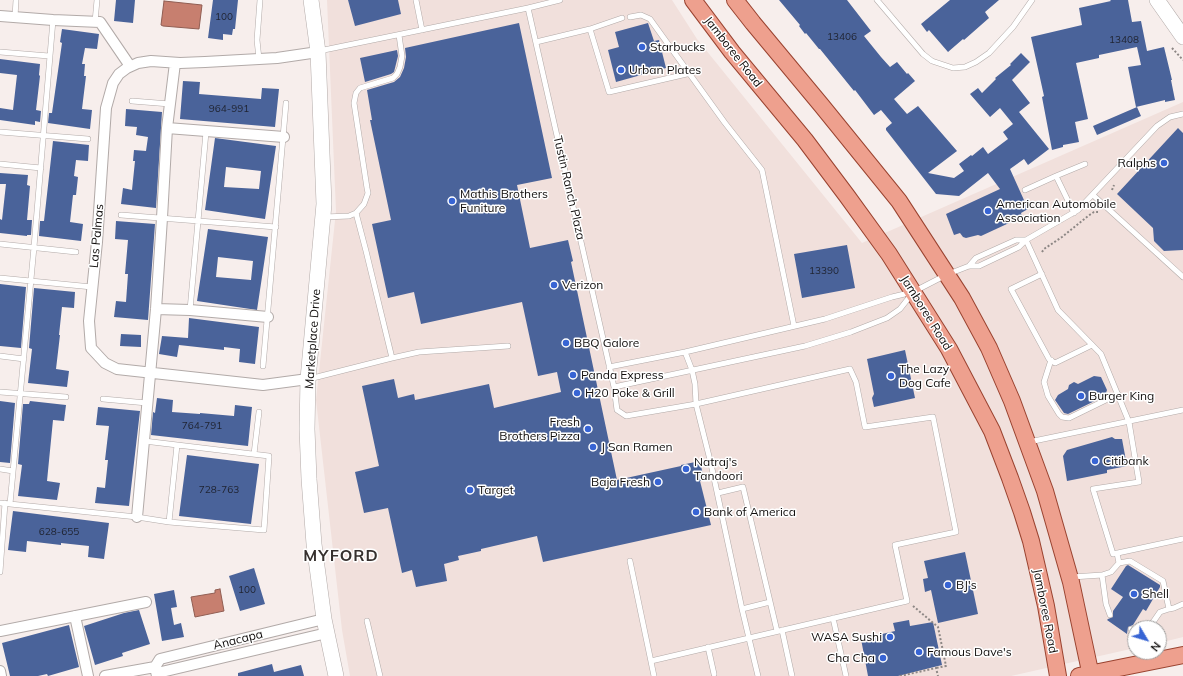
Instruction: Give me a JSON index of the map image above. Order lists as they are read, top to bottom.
{
  "streets": {
    "main road": ["Jamboree Road"],
    "street": ["Las Palmas", "Marketplace Drive", "Anacapa"],
    "lane": ["Tustin Ranch Plaza"]
  },
  "crossings": [
    ["Las Palmas", "Marketplace Drive"],
    ["Marketplace Drive", "Anacapa"]
  ],
  "districts": ["MYFORD"],
  "places": [
    "Starbucks",
    "Urban Plates",
    "Ralphs",
    "Mathis Brothers Funiture",
    "American Automobile Association",
    "Verizon",
    "BBQ Galore",
    "Panda Express",
    "The Lazy Dog Cafe",
    "H20 Poke & Grill",
    "Burger King",
    "Fresh Brothers Pizza",
    "J San Ramen",
    "Citibank",
    "Natraj's Tandoori",
    "Baja Fresh",
    "Target",
    "Bank of America",
    "BJ's",
    "Shell",
    "WASA Sushi",
    "Famous Dave's",
    "Cha Cha"
  ],
  "house_numbers": [
    "100",
    "13406",
    "13408",
    "964-991",
    "13390",
    "764-791",
    "728-763",
    "628-655",
    "100"
  ],
  "north": "bottom right"
}
